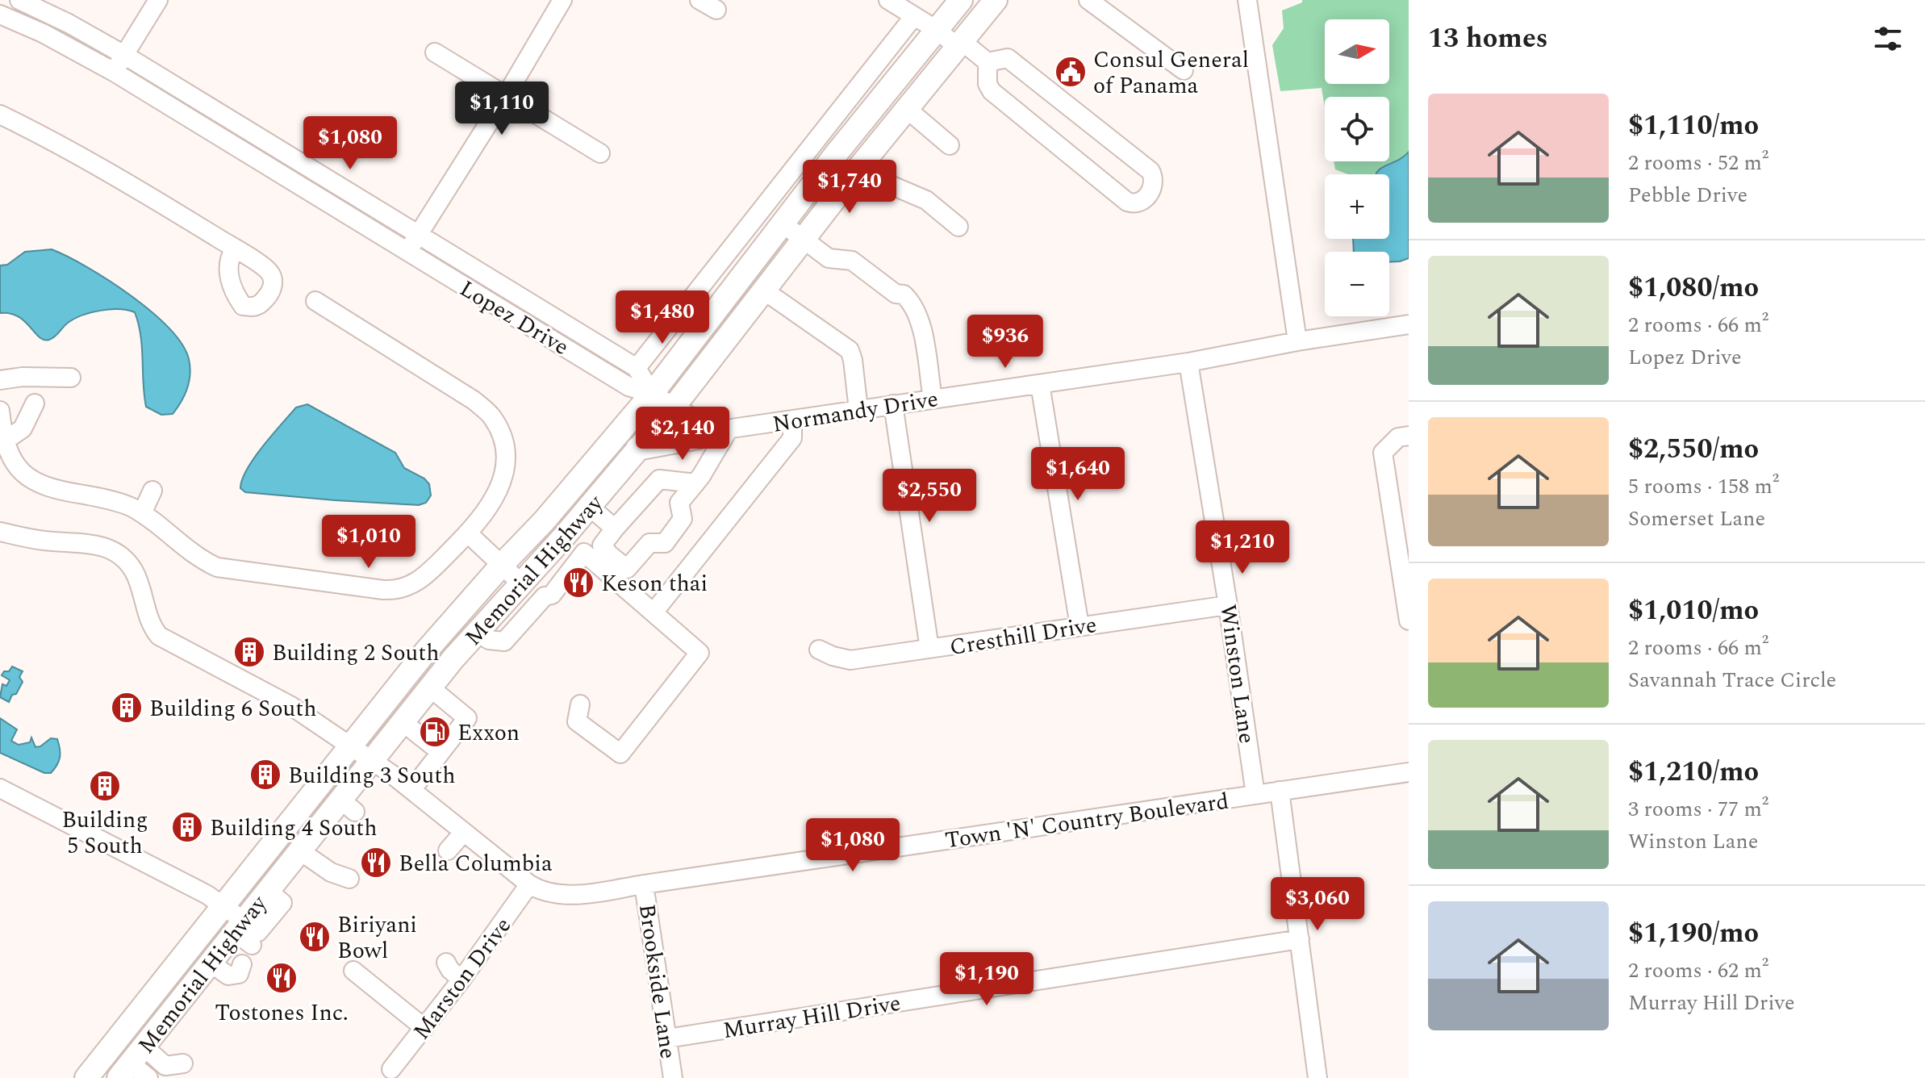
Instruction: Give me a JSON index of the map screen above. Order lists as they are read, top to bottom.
{
  "streets": {
    "main road": ["Memorial Highway"],
    "street": [
      "Lopez Drive",
      "Normandy Drive",
      "Cresthill Drive",
      "Winston Lane",
      "Town 'N' Country Boulevard",
      "Marston Drive",
      "Brookside Lane",
      "Murray Hill Drive"
    ]
  },
  "crossings": [
    ["Lopez Drive", "Memorial Highway"],
    ["Normandy Drive", "Winston Lane"],
    ["Memorial Highway", "Town 'N' Country Boulevard"],
    ["Cresthill Drive", "Winston Lane"],
    ["Winston Lane", "Town 'N' Country Boulevard"],
    ["Town 'N' Country Boulevard", "Marston Drive"],
    ["Town 'N' Country Boulevard", "Brookside Lane"],
    ["Brookside Lane", "Murray Hill Drive"]
  ],
  "places": {
    "public building": ["Consul General of Panama"],
    "restaurant": [
      "Keson thai",
      "Bella Columbia",
      "Biriyani Bowl",
      "Tostones Inc."
    ],
    "building": [
      "Building 2 South",
      "Building 6 South",
      "Building 3 South",
      "Building 5 South",
      "Building 4 South"
    ],
    "fuel station": ["Exxon"]
  },
  "north": "right",
  "page": {
    "heading": "13 homes",
    "map_buttons": ["+", "−"],
    "list": [
      {
        "name": "$1,110/mo",
        "note": "2 rooms · 52 m² · Pebble Drive"
      },
      {
        "name": "$1,080/mo",
        "note": "2 rooms · 66 m² · Lopez Drive"
      },
      {
        "name": "$2,550/mo",
        "note": "5 rooms · 158 m² · Somerset Lane"
      },
      {
        "name": "$1,010/mo",
        "note": "2 rooms · 66 m² · Savannah Trace Circle"
      },
      {
        "name": "$1,210/mo",
        "note": "3 rooms · 77 m² · Winston Lane"
      },
      {
        "name": "$1,190/mo",
        "note": "2 rooms · 62 m² · Murray Hill Drive"
      }
    ],
    "price": [
      "$1,110",
      "$1,080",
      "$1,740",
      "$1,480",
      "$936",
      "$2,140",
      "$1,640",
      "$2,550",
      "$1,010",
      "$1,210",
      "$1,080",
      "$3,060",
      "$1,190"
    ]
  }
}
